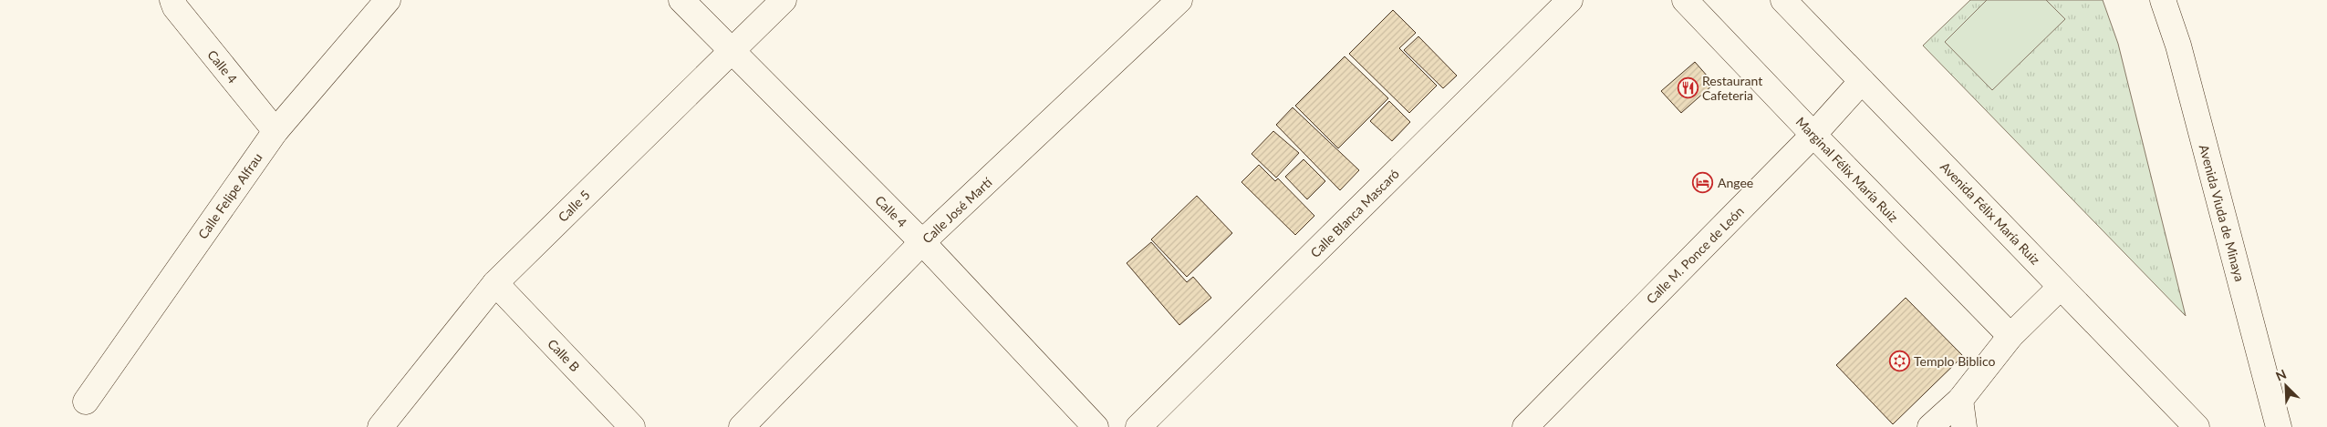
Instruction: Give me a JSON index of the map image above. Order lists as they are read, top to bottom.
{
  "streets": {
    "street": [
      "Calle 4",
      "Marginal Félix María Ruiz",
      "Calle Felipe Alfrau",
      "Calle 5",
      "Calle José Martí",
      "Calle Blanca Mascaró",
      "Avenida Félix María Ruiz",
      "Avenida Viuda de Minaya",
      "Calle M. Ponce de León",
      "Calle B"
    ]
  },
  "crossings": [
    ["Calle 4", "Calle Felipe Alfrau"],
    ["Calle 4", "Calle 5"],
    ["Calle 4", "Calle José Martí"],
    ["Marginal Félix María Ruiz", "Calle M. Ponce de León"],
    ["Calle 5", "Calle B"],
    ["Avenida Félix María Ruiz", "Calle M. Ponce de León"]
  ],
  "places": {
    "restaurant": ["Restaurant Cafeteria"],
    "hotel": ["Angee"],
    "synagogue": ["Templo Biblico"]
  },
  "north": "top left"
}
